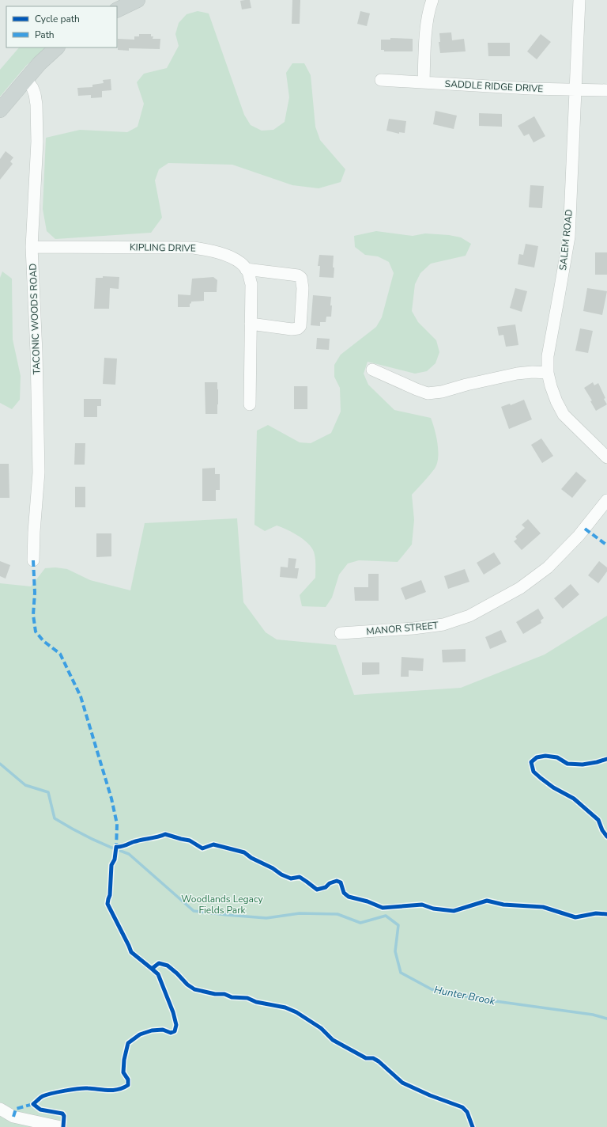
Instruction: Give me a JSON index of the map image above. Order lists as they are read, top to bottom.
{
  "streets": {
    "street": [
      "SADDLE RIDGE DRIVE",
      "SALEM ROAD",
      "KIPLING DRIVE",
      "TACONIC WOODS ROAD",
      "MANOR STREET"
    ]
  },
  "crossings": [
    ["SADDLE RIDGE DRIVE", "SALEM ROAD"],
    ["KIPLING DRIVE", "TACONIC WOODS ROAD"]
  ],
  "water": ["Hunter Brook"],
  "parks": ["Woodlands Legacy Fields Park"],
  "legend": ["Cycle path", "Path"]
}
